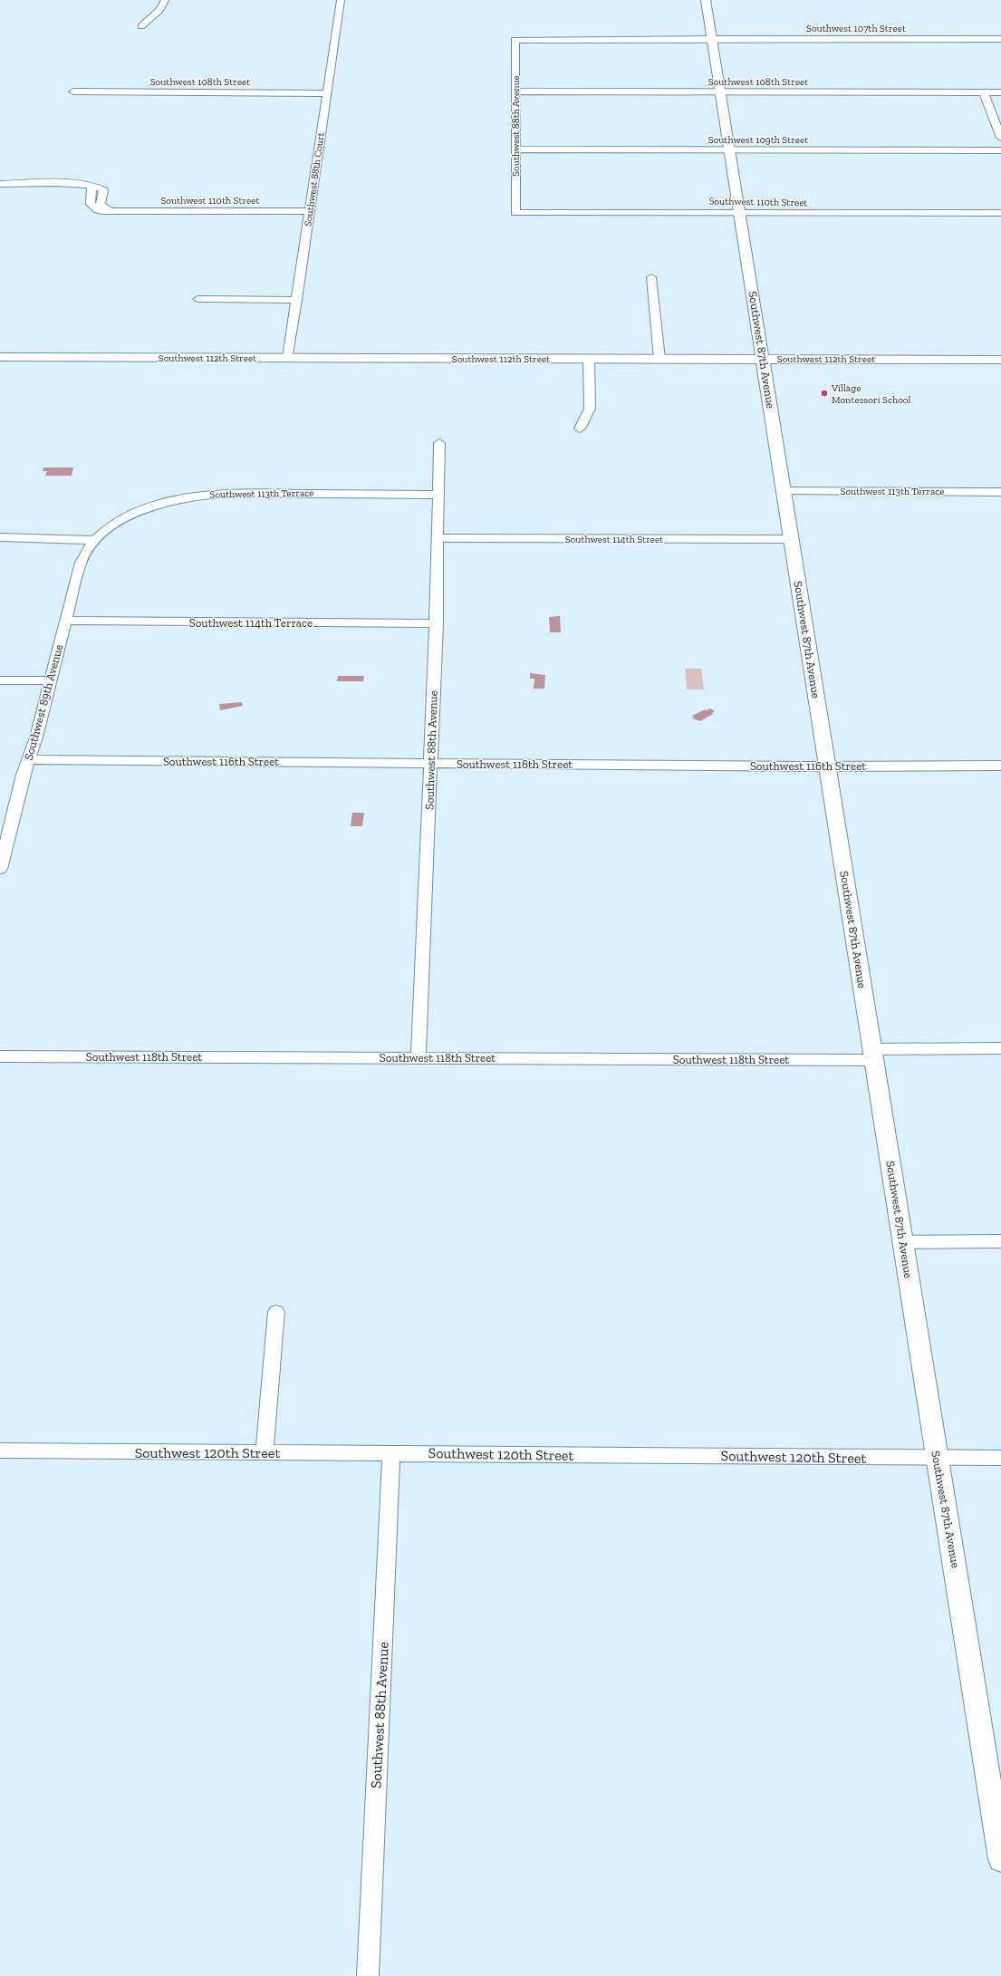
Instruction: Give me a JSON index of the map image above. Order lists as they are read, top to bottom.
{
  "streets": {
    "main road": ["Southwest 87th Avenue", "Southwest 112th Street"],
    "street": [
      "Southwest 107th Street",
      "Southwest 108th Street",
      "Southwest 88th Avenue",
      "Southwest 109th Street",
      "Southwest 88th Court",
      "Southwest 110th Street",
      "Southwest 113th Terrace",
      "Southwest 114th Street",
      "Southwest 114th Terrace",
      "Southwest 89th Avenue",
      "Southwest 116th Street",
      "Southwest 118th Street",
      "Southwest 120th Street"
    ]
  },
  "crossings": [
    ["Southwest 107th Street", "Southwest 88th Avenue"],
    ["Southwest 107th Street", "Southwest 87th Avenue"],
    ["Southwest 108th Street", "Southwest 88th Avenue"],
    ["Southwest 108th Street", "Southwest 88th Court"],
    ["Southwest 108th Street", "Southwest 87th Avenue"],
    ["Southwest 88th Avenue", "Southwest 109th Street"],
    ["Southwest 88th Avenue", "Southwest 110th Street"],
    ["Southwest 88th Avenue", "Southwest 113th Terrace"],
    ["Southwest 88th Avenue", "Southwest 114th Street"],
    ["Southwest 88th Avenue", "Southwest 114th Terrace"],
    ["Southwest 88th Avenue", "Southwest 116th Street"],
    ["Southwest 88th Avenue", "Southwest 118th Street"],
    ["Southwest 88th Avenue", "Southwest 120th Street"],
    ["Southwest 109th Street", "Southwest 87th Avenue"],
    ["Southwest 88th Court", "Southwest 110th Street"],
    ["Southwest 88th Court", "Southwest 112th Street"],
    ["Southwest 110th Street", "Southwest 87th Avenue"],
    ["Southwest 87th Avenue", "Southwest 112th Street"],
    ["Southwest 87th Avenue", "Southwest 113th Terrace"],
    ["Southwest 87th Avenue", "Southwest 114th Street"],
    ["Southwest 87th Avenue", "Southwest 116th Street"],
    ["Southwest 87th Avenue", "Southwest 118th Street"],
    ["Southwest 87th Avenue", "Southwest 120th Street"],
    ["Southwest 113th Terrace", "Southwest 89th Avenue"],
    ["Southwest 114th Terrace", "Southwest 89th Avenue"],
    ["Southwest 89th Avenue", "Southwest 116th Street"]
  ],
  "places": ["Village Montessori School"]
}
